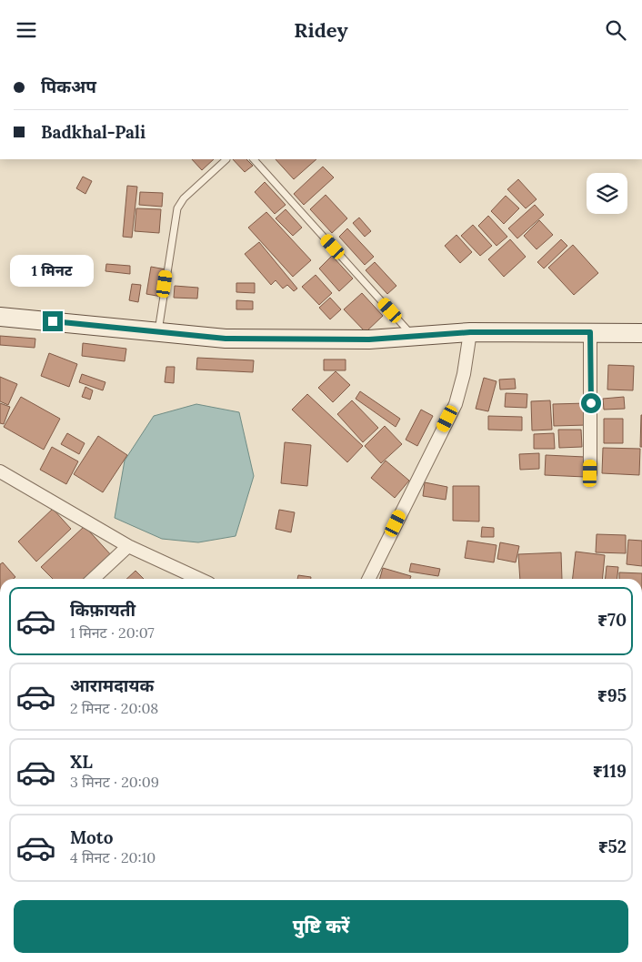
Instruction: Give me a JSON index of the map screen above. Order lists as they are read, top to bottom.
{
  "page": {
    "header": "Ridey",
    "banner": ["पिकअप", "Badkhal-Pali"],
    "bubble": "1 मिनट",
    "list": [
      {
        "name": "किफ़ायती",
        "note": "1 मिनट · 20:07",
        "value": "₹70"
      },
      {
        "name": "आरामदायक",
        "note": "2 मिनट · 20:08",
        "value": "₹95"
      },
      {
        "name": "XL",
        "note": "3 मिनट · 20:09",
        "value": "₹119"
      },
      {
        "name": "Moto",
        "note": "4 मिनट · 20:10",
        "value": "₹52"
      }
    ],
    "buttons": "पुष्टि करें"
  }
}
